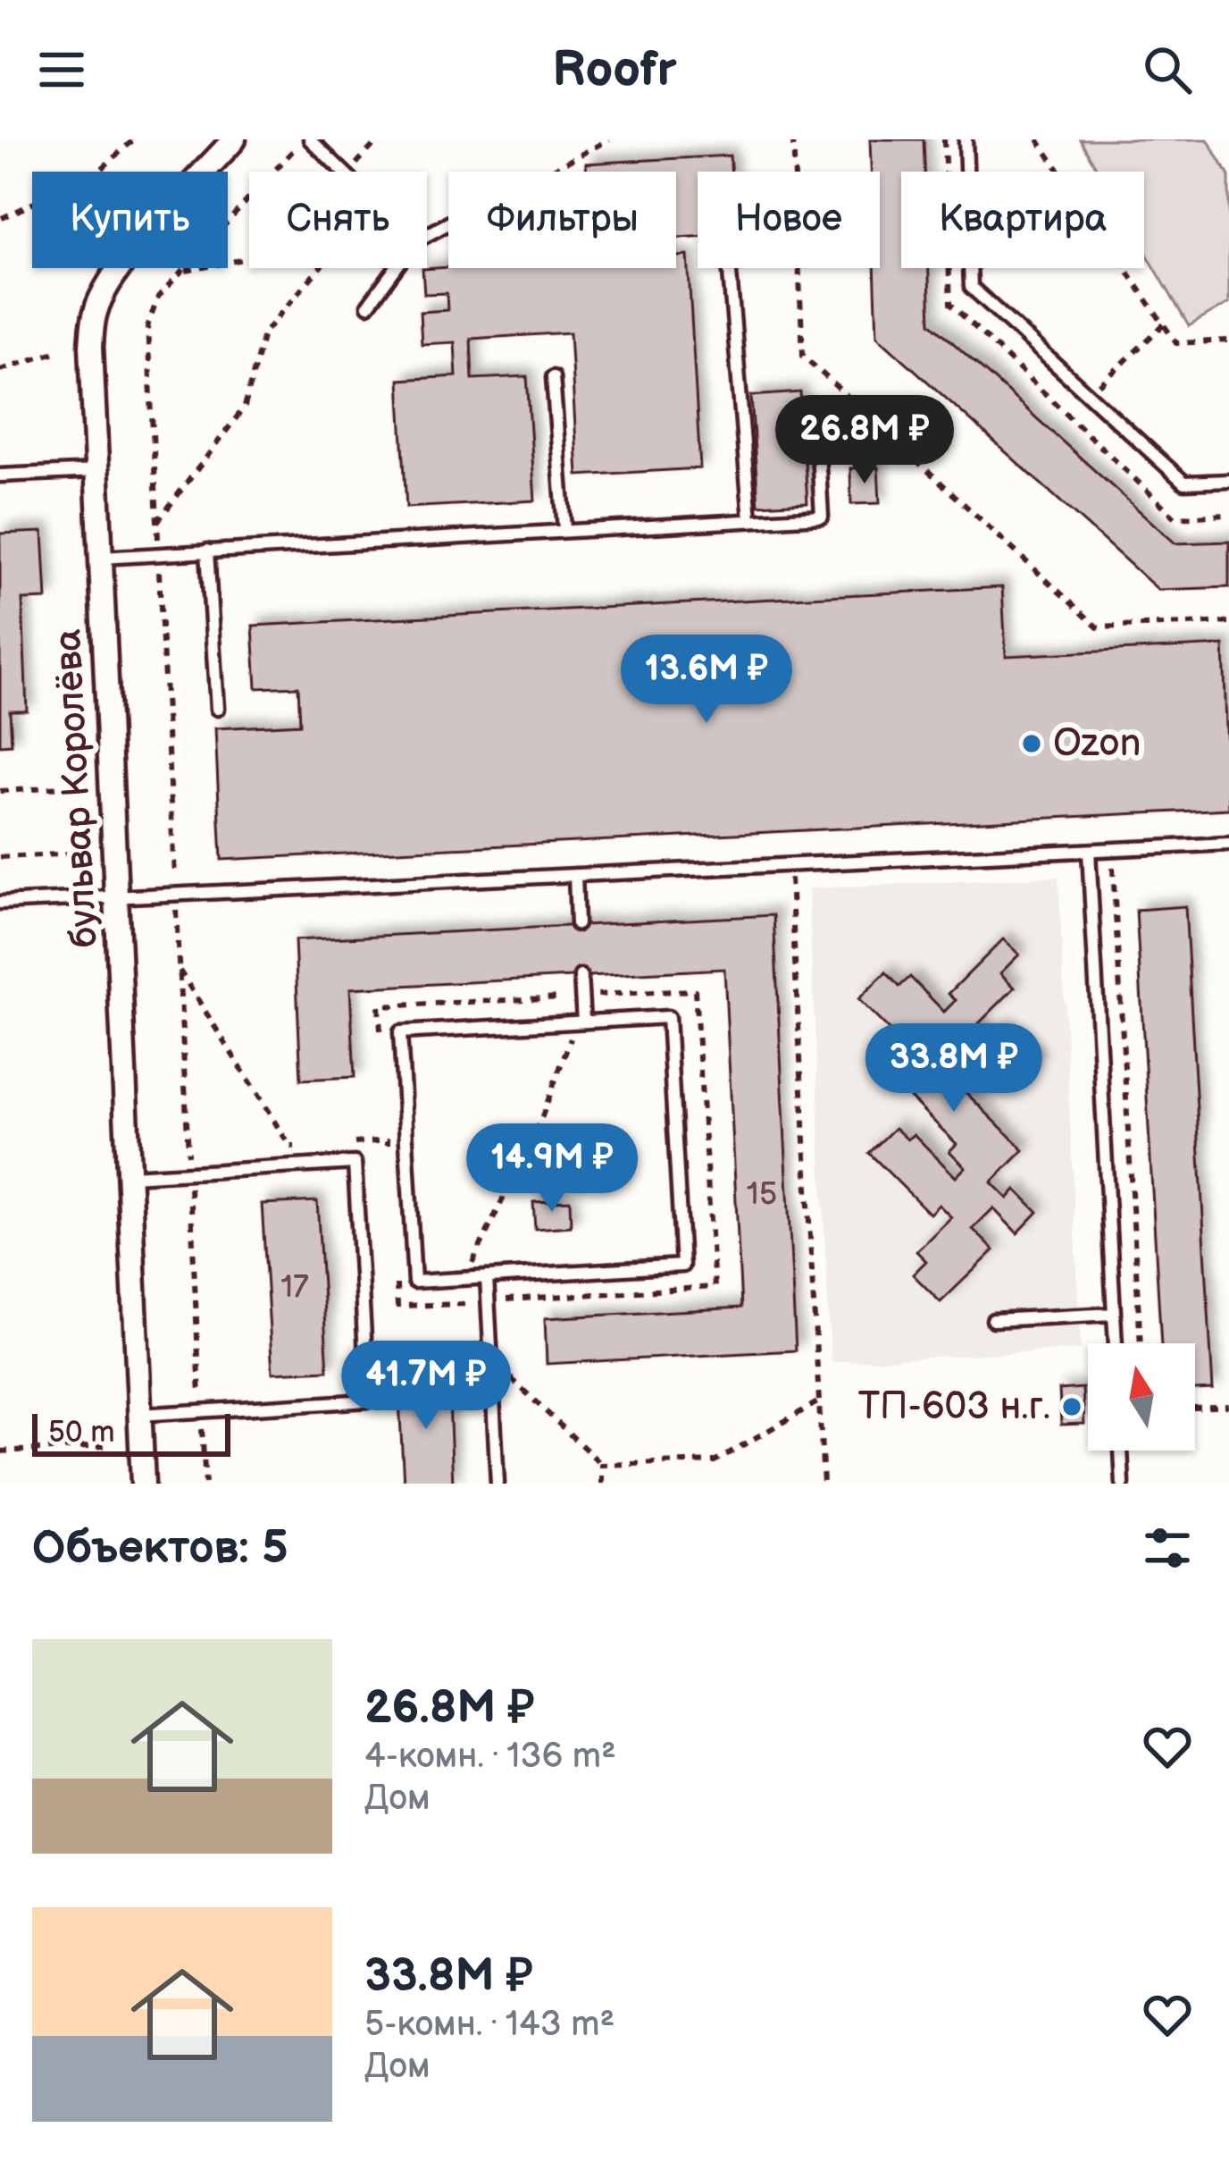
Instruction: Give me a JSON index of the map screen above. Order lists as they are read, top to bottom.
{
  "streets": {
    "street": ["бульвар Королёва"]
  },
  "places": ["Ozon", "ТП-603 н.г."],
  "house_numbers": ["15", "17"],
  "scale_bar": "50 m",
  "north": "top",
  "page": {
    "header": "Roofr",
    "chip": [
      "Купить",
      "Снять",
      "Фильтры",
      "Новое",
      "Квартира"
    ],
    "price": [
      "26.8M ₽",
      "13.6M ₽",
      "33.8M ₽",
      "14.9M ₽",
      "41.7M ₽"
    ],
    "scale": "50 m",
    "heading": "Объектов: 5",
    "list": [
      {
        "name": "26.8M ₽",
        "note": "4-комн. · 136 m² · Дом"
      },
      {
        "name": "33.8M ₽",
        "note": "5-комн. · 143 m² · Дом"
      }
    ]
  }
}
